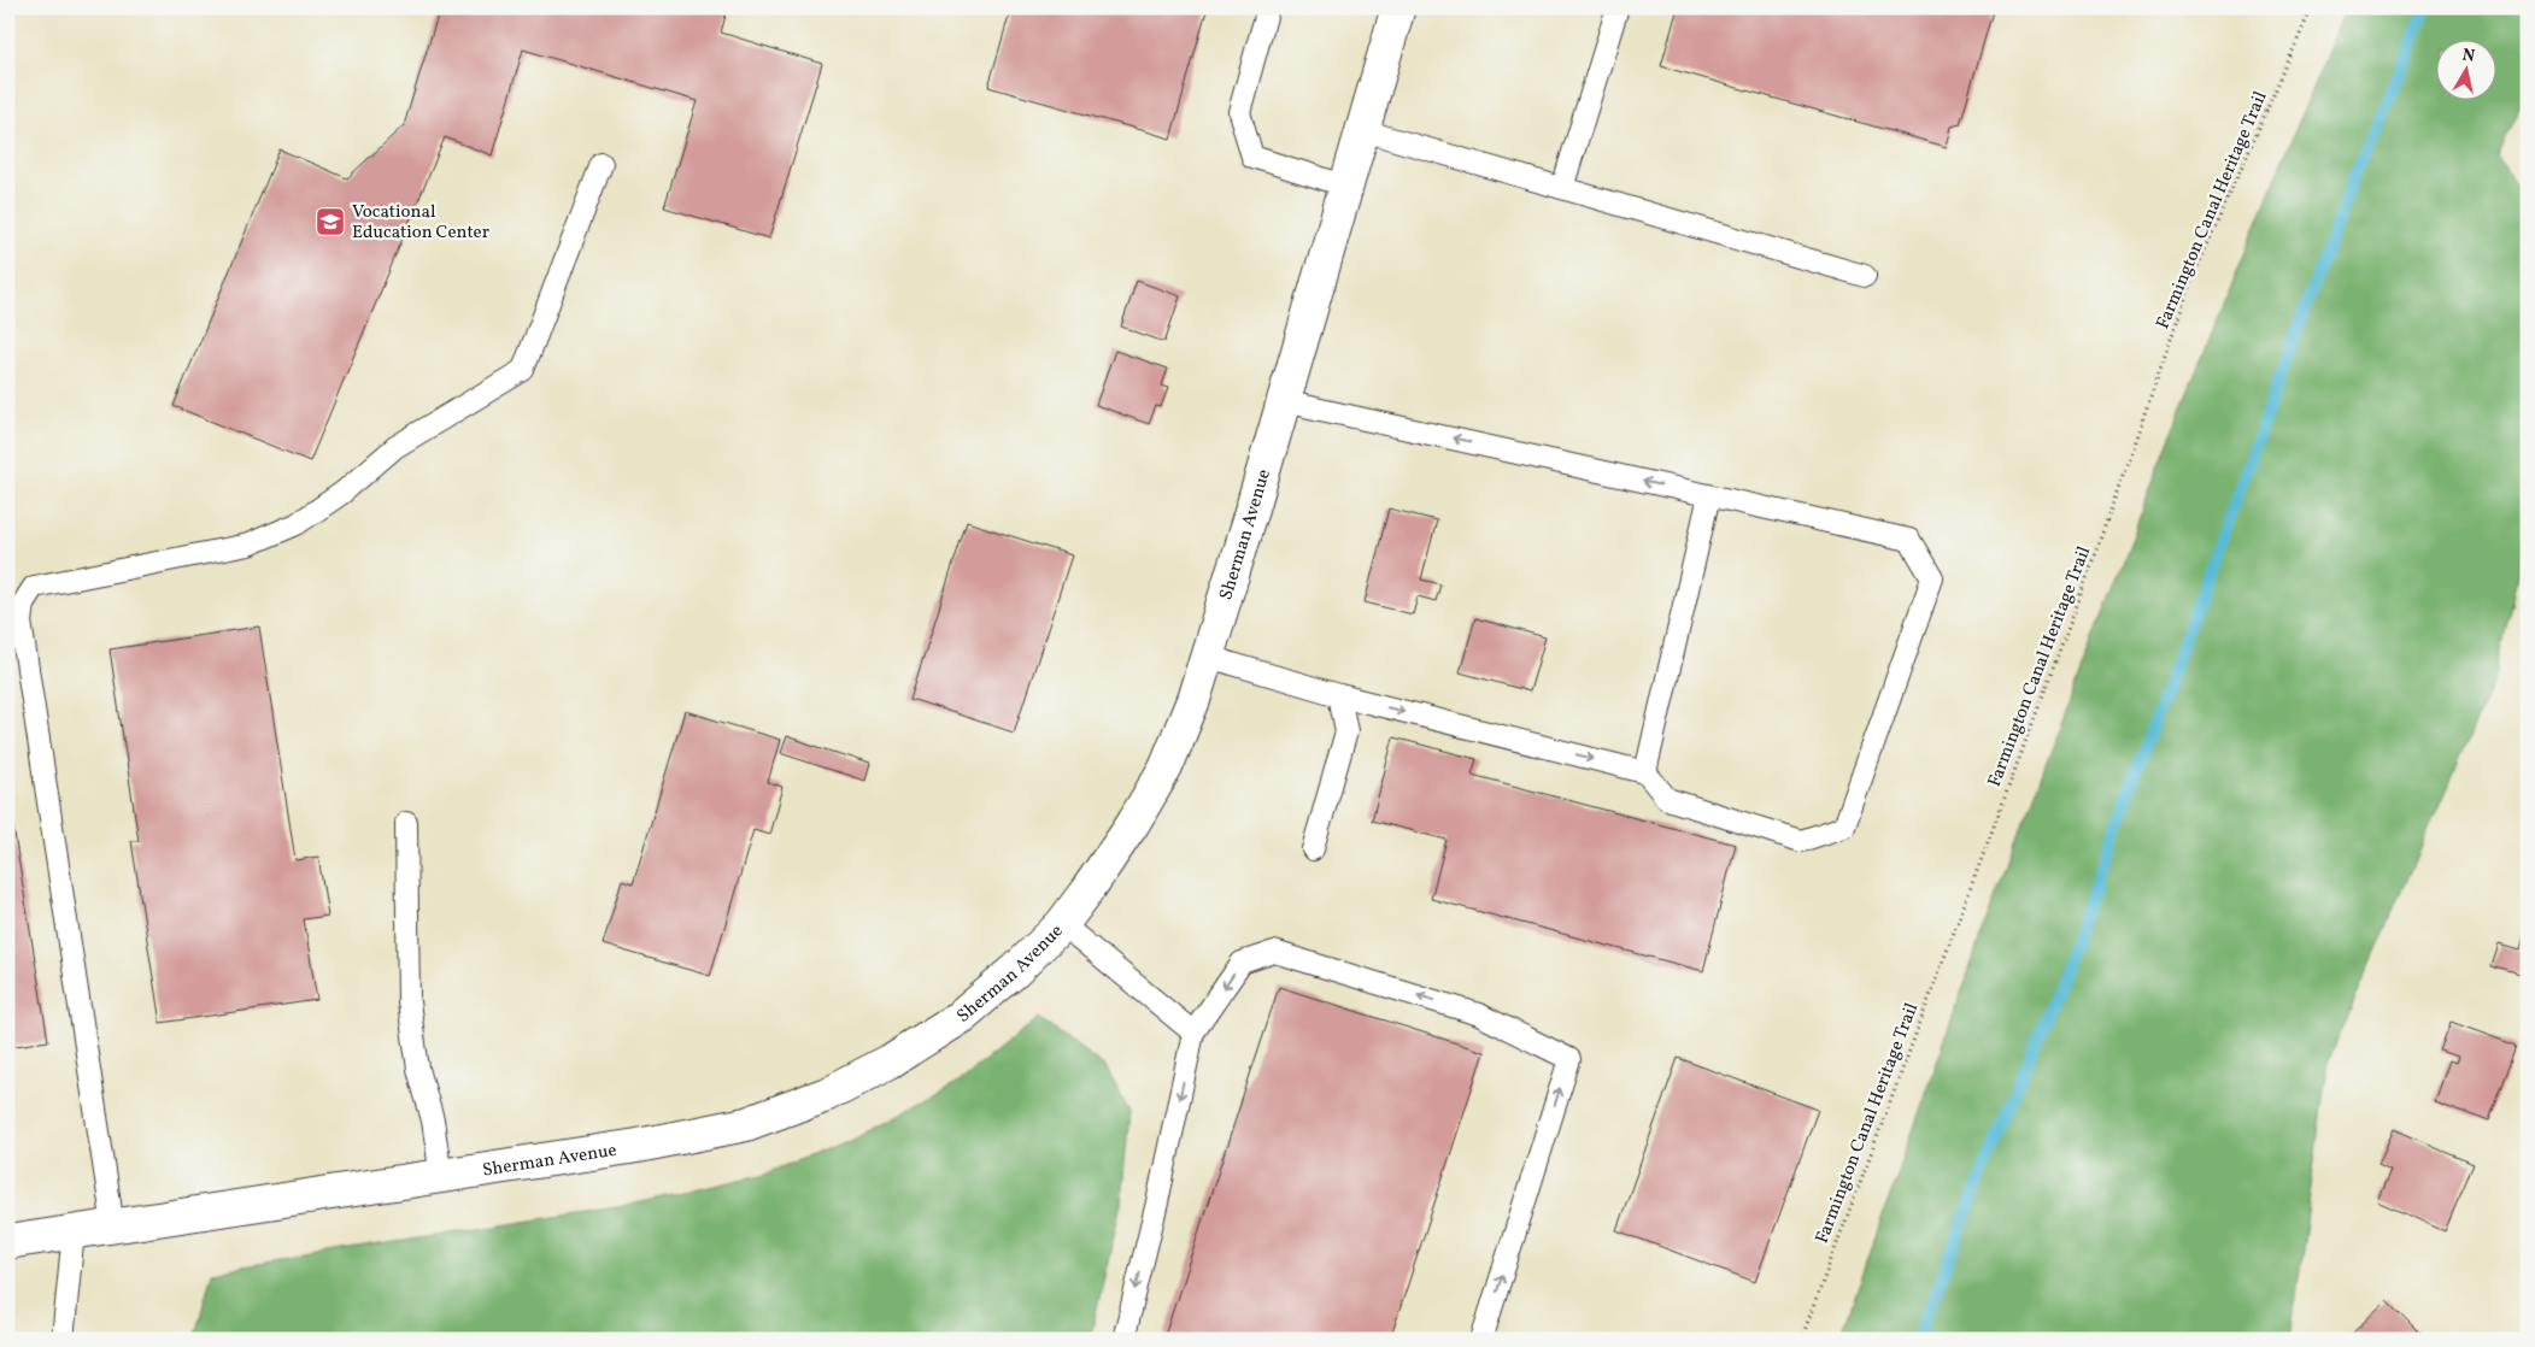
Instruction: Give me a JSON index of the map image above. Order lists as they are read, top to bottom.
{
  "streets": {
    "main road": ["Sherman Avenue"],
    "path": ["Farmington Canal Heritage Trail"]
  },
  "places": {
    "school or university": ["Vocational Education Center"]
  },
  "north": "top"
}
